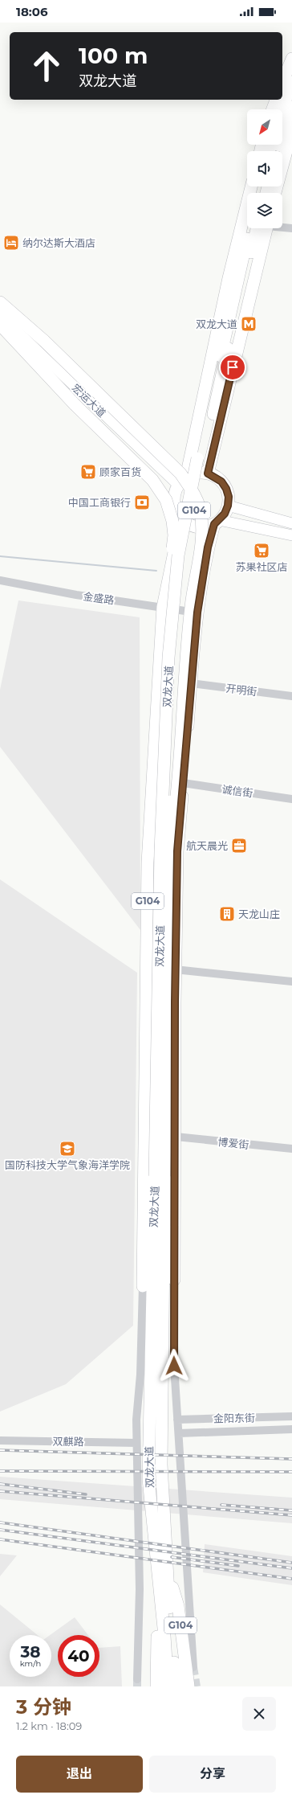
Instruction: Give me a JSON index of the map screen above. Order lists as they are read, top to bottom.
{
  "streets": {
    "highway": ["G104", "双龙大道"],
    "main road": ["宏运大道"],
    "street": [
      "金盛路",
      "开明街",
      "诚信街",
      "博爱街",
      "金阳东街",
      "双麒路"
    ]
  },
  "crossings": [
    ["宏运大道", "双龙大道"],
    ["G104", "双龙大道"],
    ["金盛路", "双龙大道"],
    ["双龙大道", "开明街"],
    ["双龙大道", "诚信街"],
    ["双龙大道", "博爱街"]
  ],
  "places": {
    "hotel": ["纳尔达斯大酒店"],
    "metro station": ["双龙大道"],
    "supermarket": ["顾家百货", "苏果社区店"],
    "bank": ["中国工商银行"],
    "office": ["航天晨光"],
    "building": ["天龙山庄"],
    "school or university": ["国防科技大学气象海洋学院"]
  },
  "north": "bottom left",
  "page": {
    "status": "18:06",
    "turn": ["100 m", "双龙大道"],
    "speed": "38 km/h",
    "limit": "40",
    "heading": ["3 分钟", "1.2 km · 18:09"],
    "buttons": ["退出", "分享"]
  }
}
